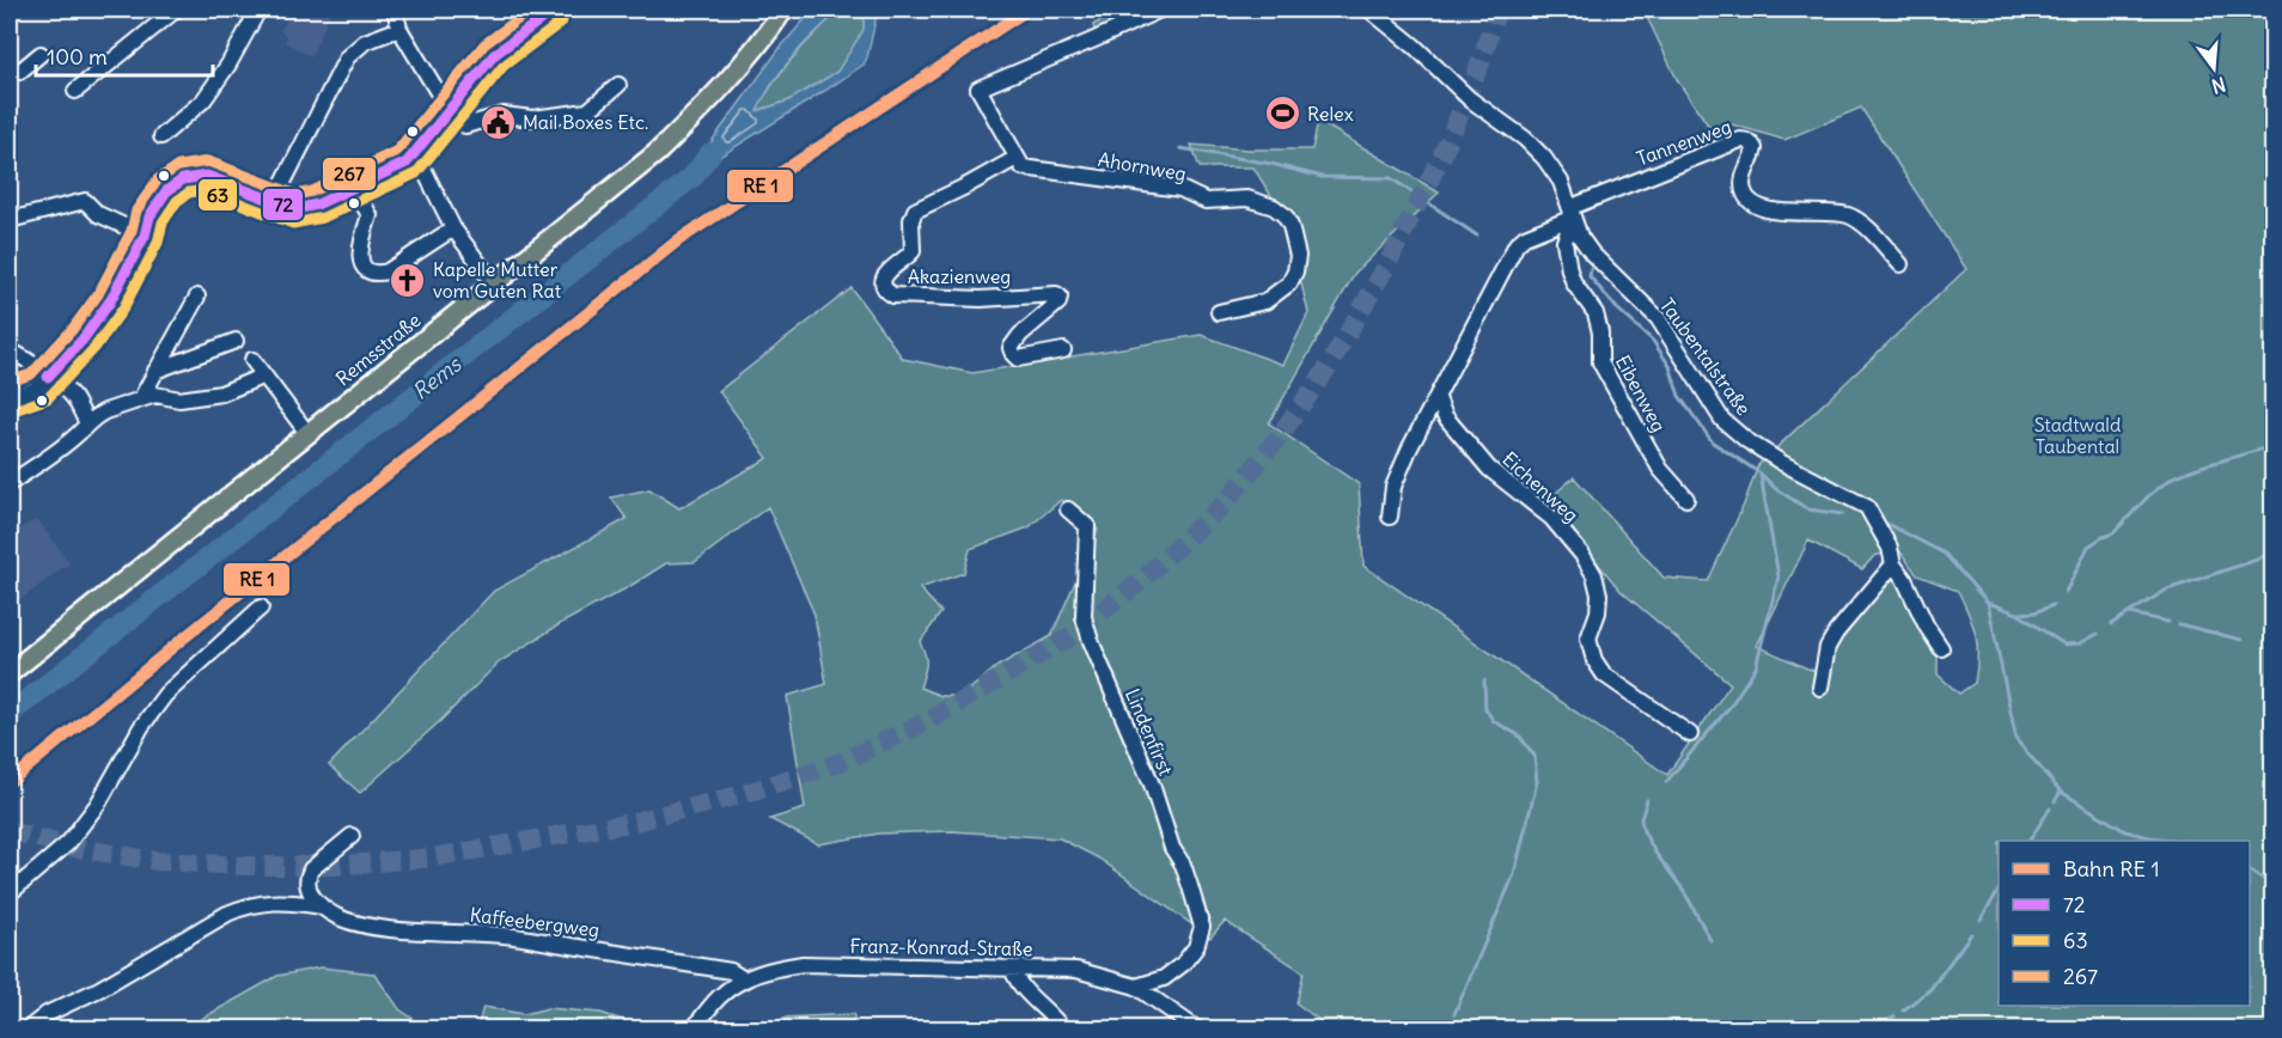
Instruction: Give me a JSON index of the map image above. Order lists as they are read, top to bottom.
{
  "streets": {
    "main road": ["Remsstraße"],
    "street": [
      "Tannenweg",
      "Ahornweg",
      "Akazienweg",
      "Taubentalstraße",
      "Eibenweg",
      "Eichenweg",
      "Lindenfirst",
      "Kaffeebergweg",
      "Franz-Konrad-Straße"
    ]
  },
  "crossings": [
    ["Tannenweg", "Taubentalstraße"],
    ["Tannenweg", "Eibenweg"],
    ["Ahornweg", "Akazienweg"],
    ["Taubentalstraße", "Eibenweg"],
    ["Lindenfirst", "Franz-Konrad-Straße"],
    ["Kaffeebergweg", "Franz-Konrad-Straße"]
  ],
  "water": ["Rems"],
  "parks": ["Stadtwald Taubental"],
  "places": {
    "sports": ["Relex"],
    "public building": ["Mail Boxes Etc."],
    "church": ["Kapelle Mutter vom Guten Rat"]
  },
  "lines": ["transit line 72", "transit line 267", "transit line 63"],
  "legend": [
    "Bahn RE 1",
    "72",
    "63",
    "267"
  ],
  "scale_bar": "100 m",
  "north": "bottom"
}
